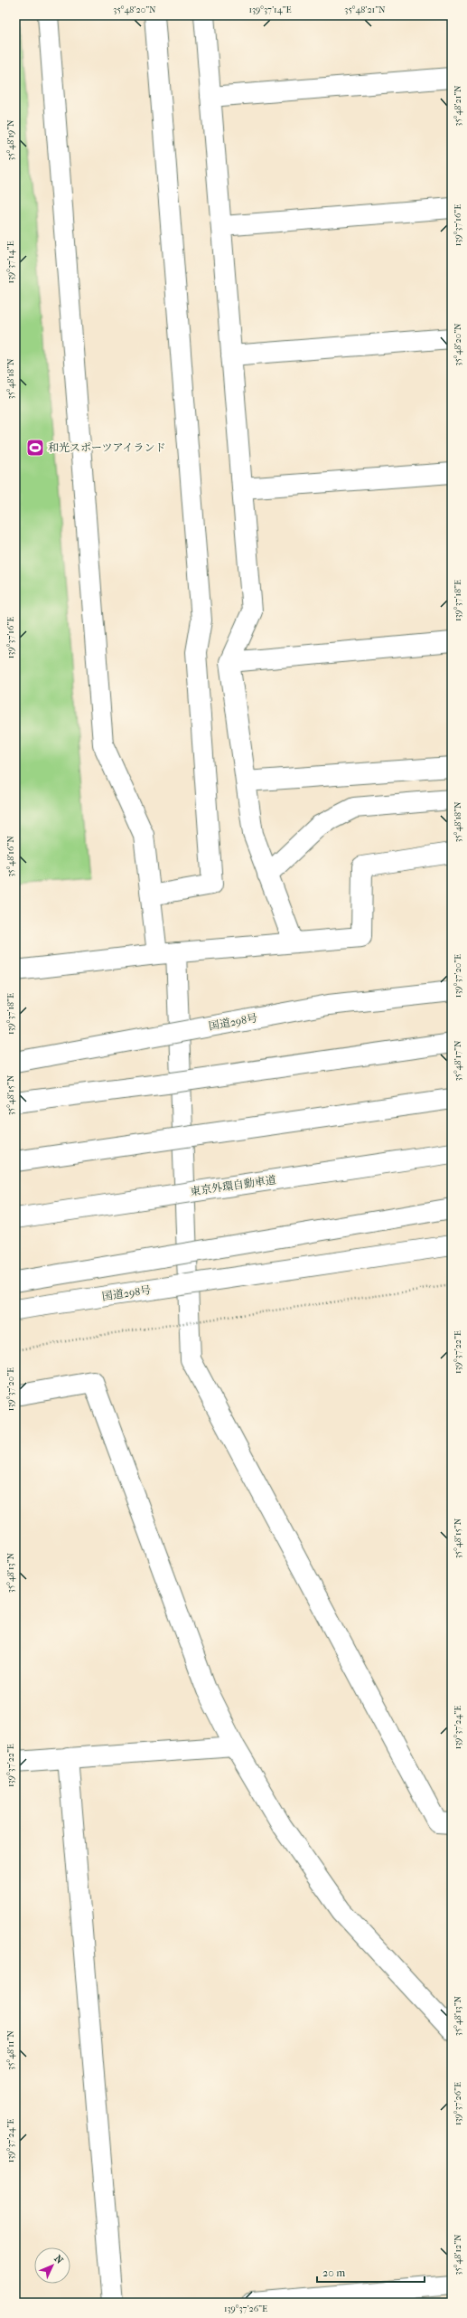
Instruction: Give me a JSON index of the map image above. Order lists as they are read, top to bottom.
{
  "streets": {
    "main road": ["国道298号", "東京外環自動車道"]
  },
  "places": {
    "sports": ["和光スポーツアイランド"]
  },
  "scale_bar": "20 m",
  "north": "top right",
  "coordinates": [
    "35°48'20\"N",
    "139°37'14\"E",
    "35°48'21\"N",
    "35°48'19\"N",
    "139°37'16\"E",
    "35°48'18\"N",
    "139°37'18\"E",
    "35°48'16\"N",
    "139°37'20\"E",
    "35°48'17\"N",
    "35°48'15\"N",
    "139°37'22\"E",
    "35°48'13\"N",
    "139°37'24\"E",
    "35°48'11\"N",
    "139°37'26\"E",
    "35°48'12\"N"
  ]
}
